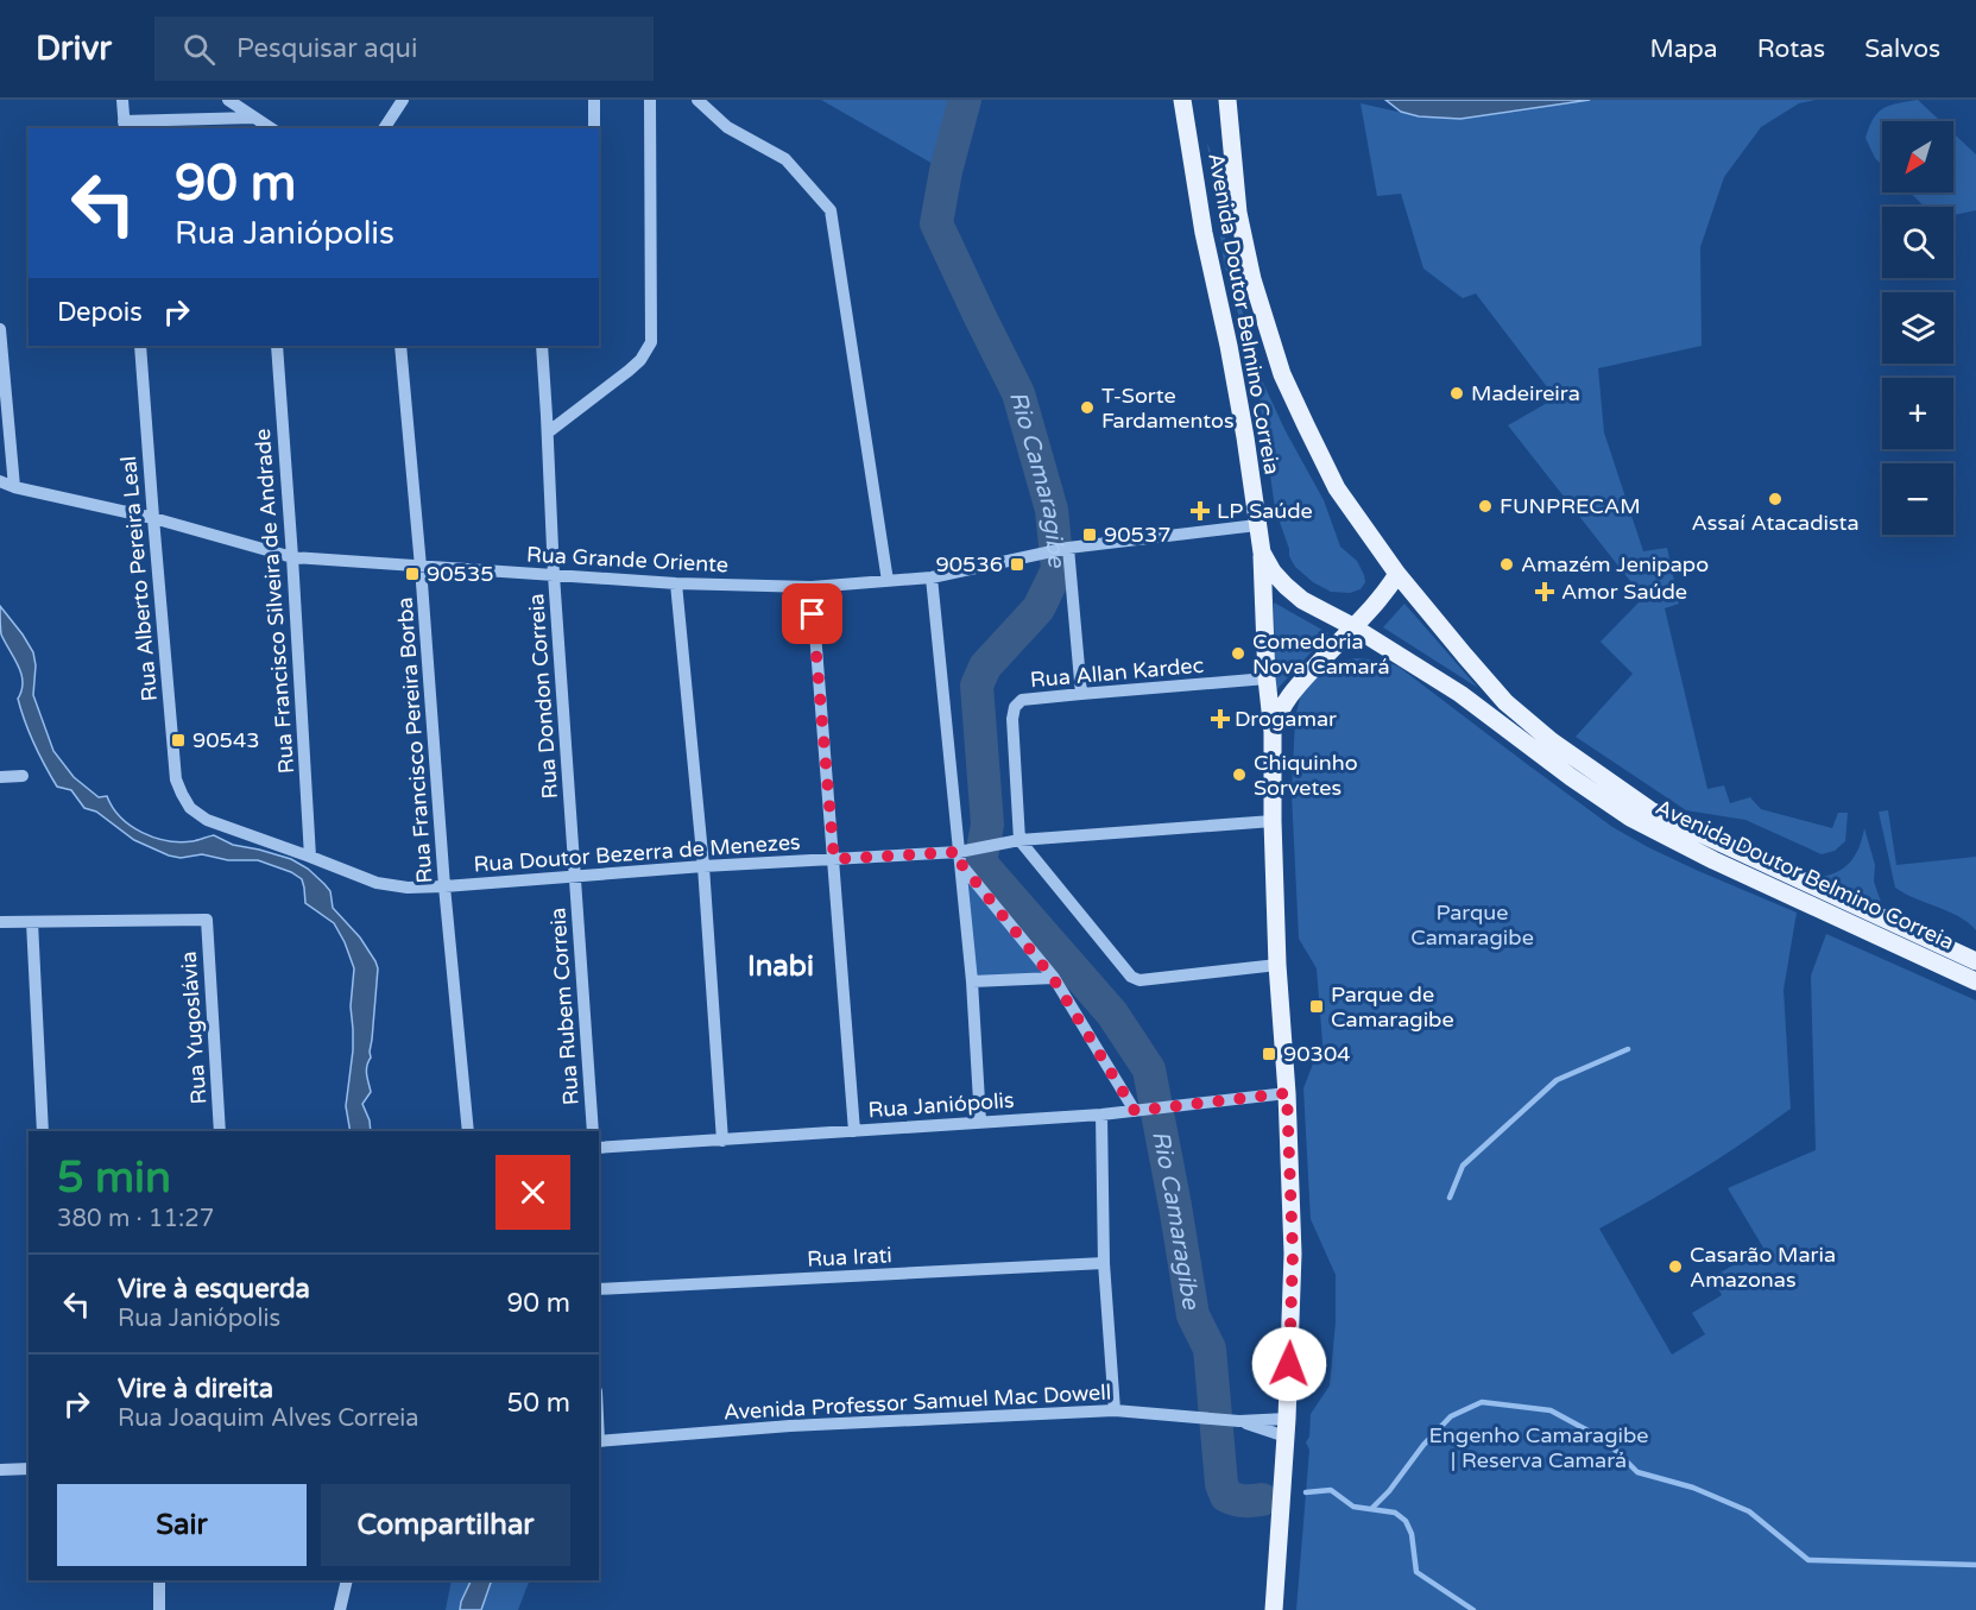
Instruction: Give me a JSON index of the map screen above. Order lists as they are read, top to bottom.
{
  "streets": {
    "main road": ["Avenida Doutor Belmino Correia"],
    "street": [
      "Rua Grande Oriente",
      "Rua Alberto Pereira Leal",
      "Rua Francisco Silveira de Andrade",
      "Rua Allan Kardec",
      "Rua Dondon Correia",
      "Rua Francisco Pereira Borba",
      "Rua Doutor Bezerra de Menezes",
      "Rua Rubem Correia",
      "Rua Yugoslávia",
      "Rua Janiópolis",
      "Rua Irati",
      "Avenida Professor Samuel Mac Dowell"
    ]
  },
  "crossings": [
    ["Avenida Doutor Belmino Correia", "Rua Grande Oriente"],
    ["Rua Grande Oriente", "Rua Alberto Pereira Leal"],
    ["Rua Grande Oriente", "Rua Francisco Silveira de Andrade"],
    ["Rua Grande Oriente", "Rua Dondon Correia"],
    ["Rua Grande Oriente", "Rua Francisco Pereira Borba"],
    ["Rua Alberto Pereira Leal", "Rua Doutor Bezerra de Menezes"],
    ["Rua Francisco Silveira de Andrade", "Rua Doutor Bezerra de Menezes"],
    ["Rua Allan Kardec", "Rua Doutor Bezerra de Menezes"],
    ["Rua Dondon Correia", "Rua Doutor Bezerra de Menezes"],
    ["Rua Dondon Correia", "Rua Rubem Correia"],
    ["Rua Francisco Pereira Borba", "Rua Doutor Bezerra de Menezes"],
    ["Rua Doutor Bezerra de Menezes", "Rua Rubem Correia"]
  ],
  "districts": ["Inabi"],
  "water": ["Rio Camaragibe"],
  "parks": ["Parque Camaragibe", "Engenho Camaragibe | Reserva Camará"],
  "places": {
    "other": [
      "Madeireira",
      "T-Sorte Fardamentos",
      "Assaí Atacadista",
      "FUNPRECAM",
      "Amazém Jenipapo",
      "Comedoria Nova Camará",
      "Chiquinho Sorvetes",
      "Casarão Maria Amazonas"
    ],
    "health": ["LP Saúde", "Amor Saúde", "Drogamar"],
    "transit": [
      "90537",
      "90536",
      "90535",
      "90543",
      "Parque de Camaragibe",
      "90304"
    ]
  },
  "north": "bottom left",
  "page": {
    "header": "Drivr",
    "search": "Pesquisar aqui",
    "nav": ["Mapa", "Rotas", "Salvos"],
    "map_buttons": ["+", "−"],
    "turn": ["90 m", "Rua Janiópolis"],
    "then": "Depois",
    "heading": ["5 min", "380 m · 11:27"],
    "list": [
      {
        "name": "Vire à esquerda",
        "note": "Rua Janiópolis",
        "value": "90 m"
      },
      {
        "name": "Vire à direita",
        "note": "Rua Joaquim Alves Correia",
        "value": "50 m"
      }
    ],
    "buttons": ["Sair", "Compartilhar"]
  }
}
